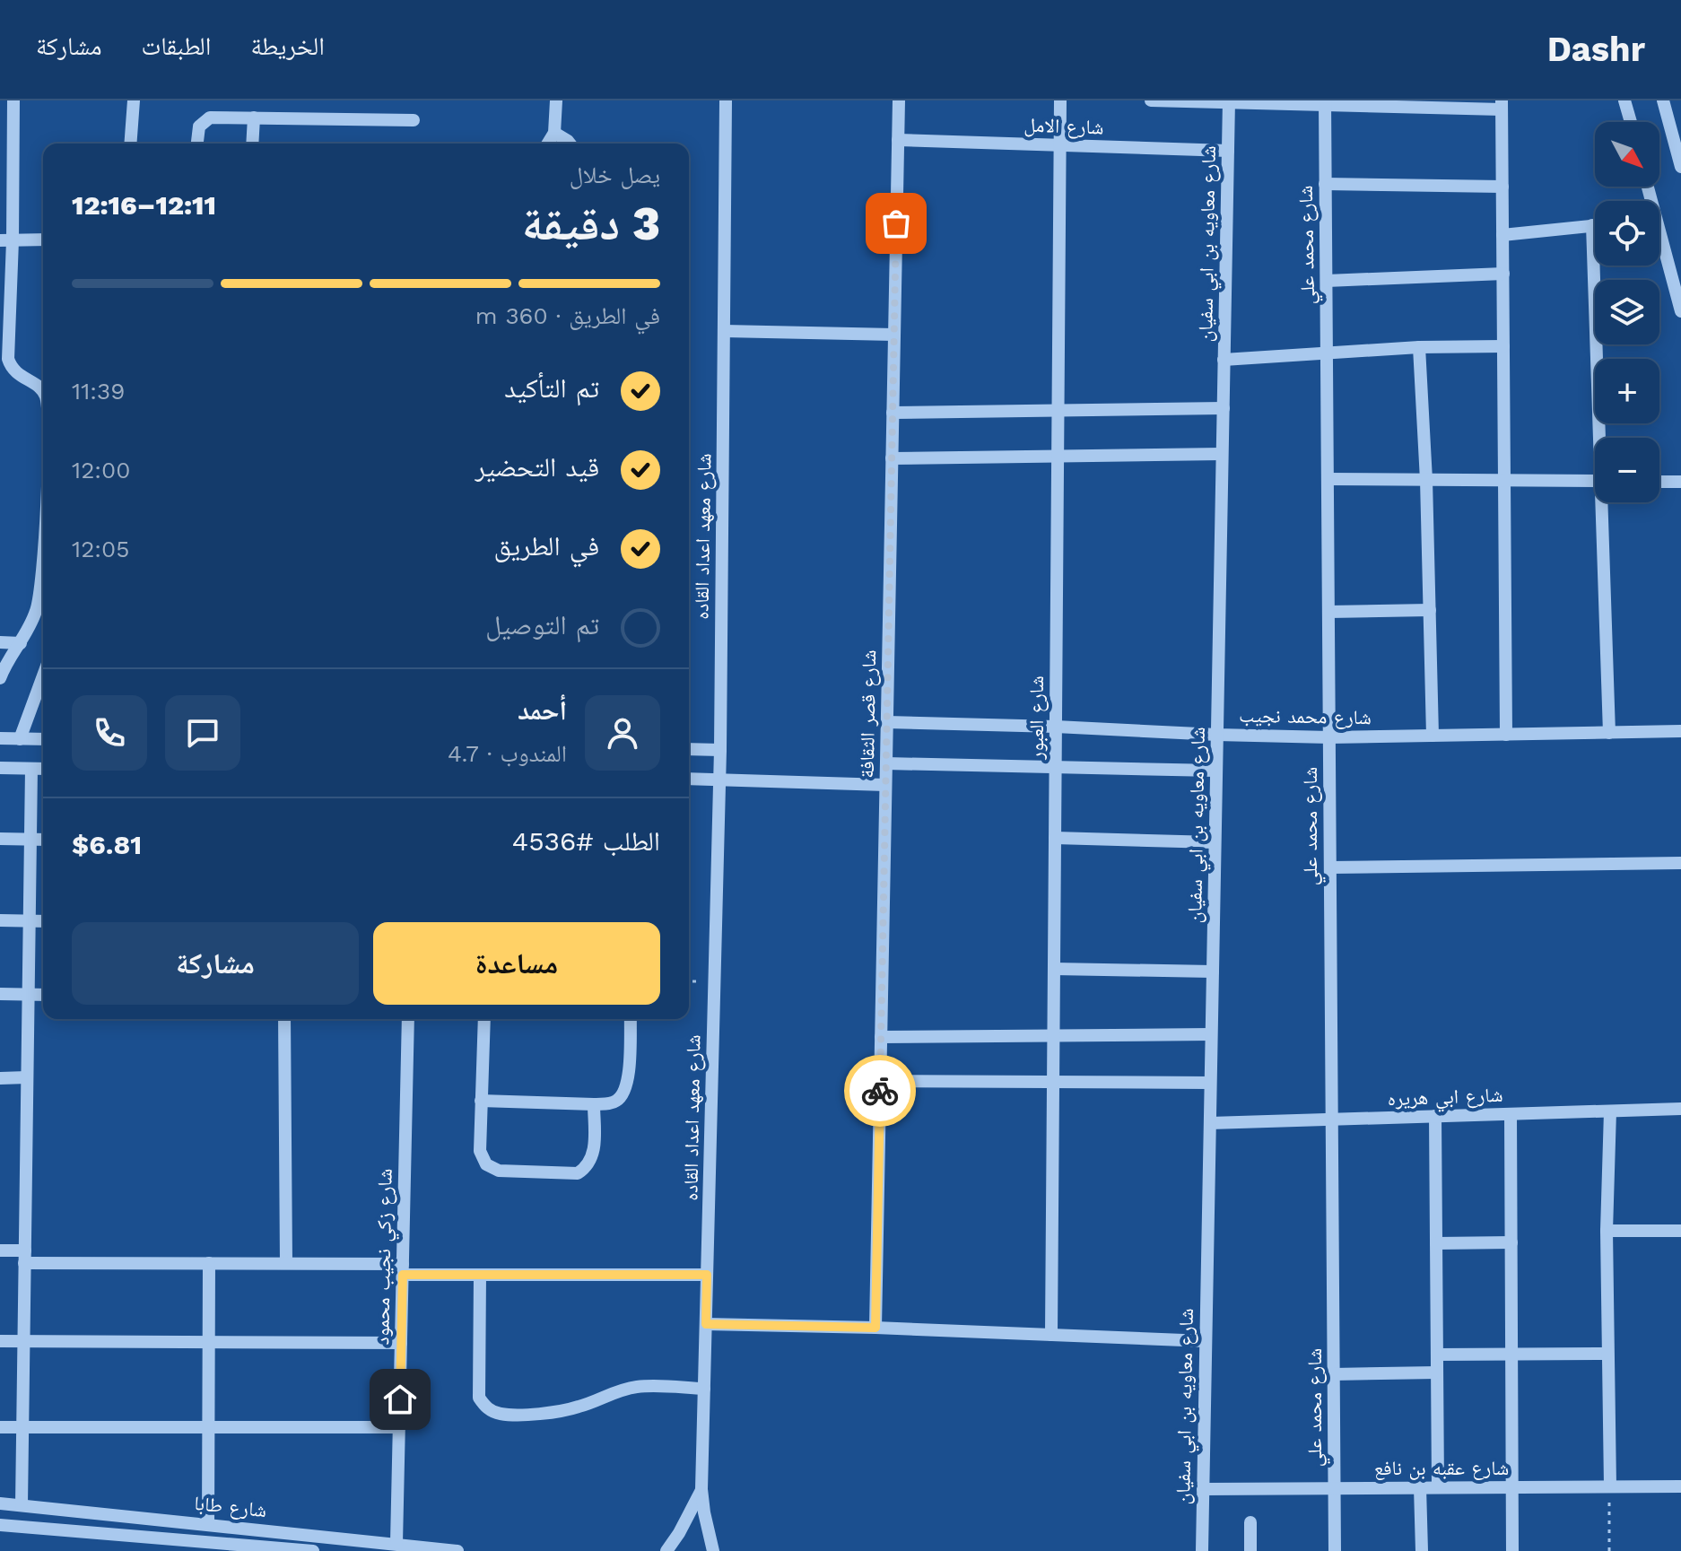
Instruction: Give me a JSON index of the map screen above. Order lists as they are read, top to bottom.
{
  "streets": {
    "street": [
      "شارع الامل",
      "شارع معاويه بن ابي سفيان",
      "شارع محمد علي",
      "شارع معهد اعداد القاده",
      "شارع قصر الثقافة",
      "شارع محمد نجيب",
      "شارع العبور",
      "شارع ابي هريره",
      "شارع زكي نجيب محمود",
      "شارع عقبه بن نافع",
      "شارع طابا"
    ]
  },
  "crossings": [
    ["شارع الامل", "شارع معاويه بن ابي سفيان"],
    ["شارع الامل", "شارع قصر الثقافة"],
    ["شارع الامل", "شارع العبور"],
    ["شارع معاويه بن ابي سفيان", "شارع محمد نجيب"],
    ["شارع معاويه بن ابي سفيان", "شارع ابي هريره"],
    ["شارع معاويه بن ابي سفيان", "شارع عقبه بن نافع"],
    ["شارع محمد علي", "شارع محمد نجيب"],
    ["شارع محمد علي", "شارع ابي هريره"],
    ["شارع محمد علي", "شارع عقبه بن نافع"],
    ["شارع قصر الثقافة", "شارع محمد نجيب"],
    ["شارع محمد نجيب", "شارع العبور"],
    ["شارع زكي نجيب محمود", "شارع طابا"]
  ],
  "north": "bottom right",
  "page": {
    "header": "Dashr",
    "nav": ["الخريطة", "الطبقات", "مشاركة"],
    "map_buttons": ["+", "−"],
    "heading": ["3 دقيقة", "يصل خلال", "12:11–12:16"],
    "panel": [
      "أحمد",
      "المندوب · 4.7",
      "الطلب #4536",
      "$6.81"
    ],
    "bar": "في الطريق · 360 m",
    "list": [
      ["تم التأكيد", "11:39"],
      ["قيد التحضير", "12:00"],
      ["في الطريق", "12:05"],
      "تم التوصيل"
    ],
    "buttons": ["مساعدة", "مشاركة"]
  }
}
